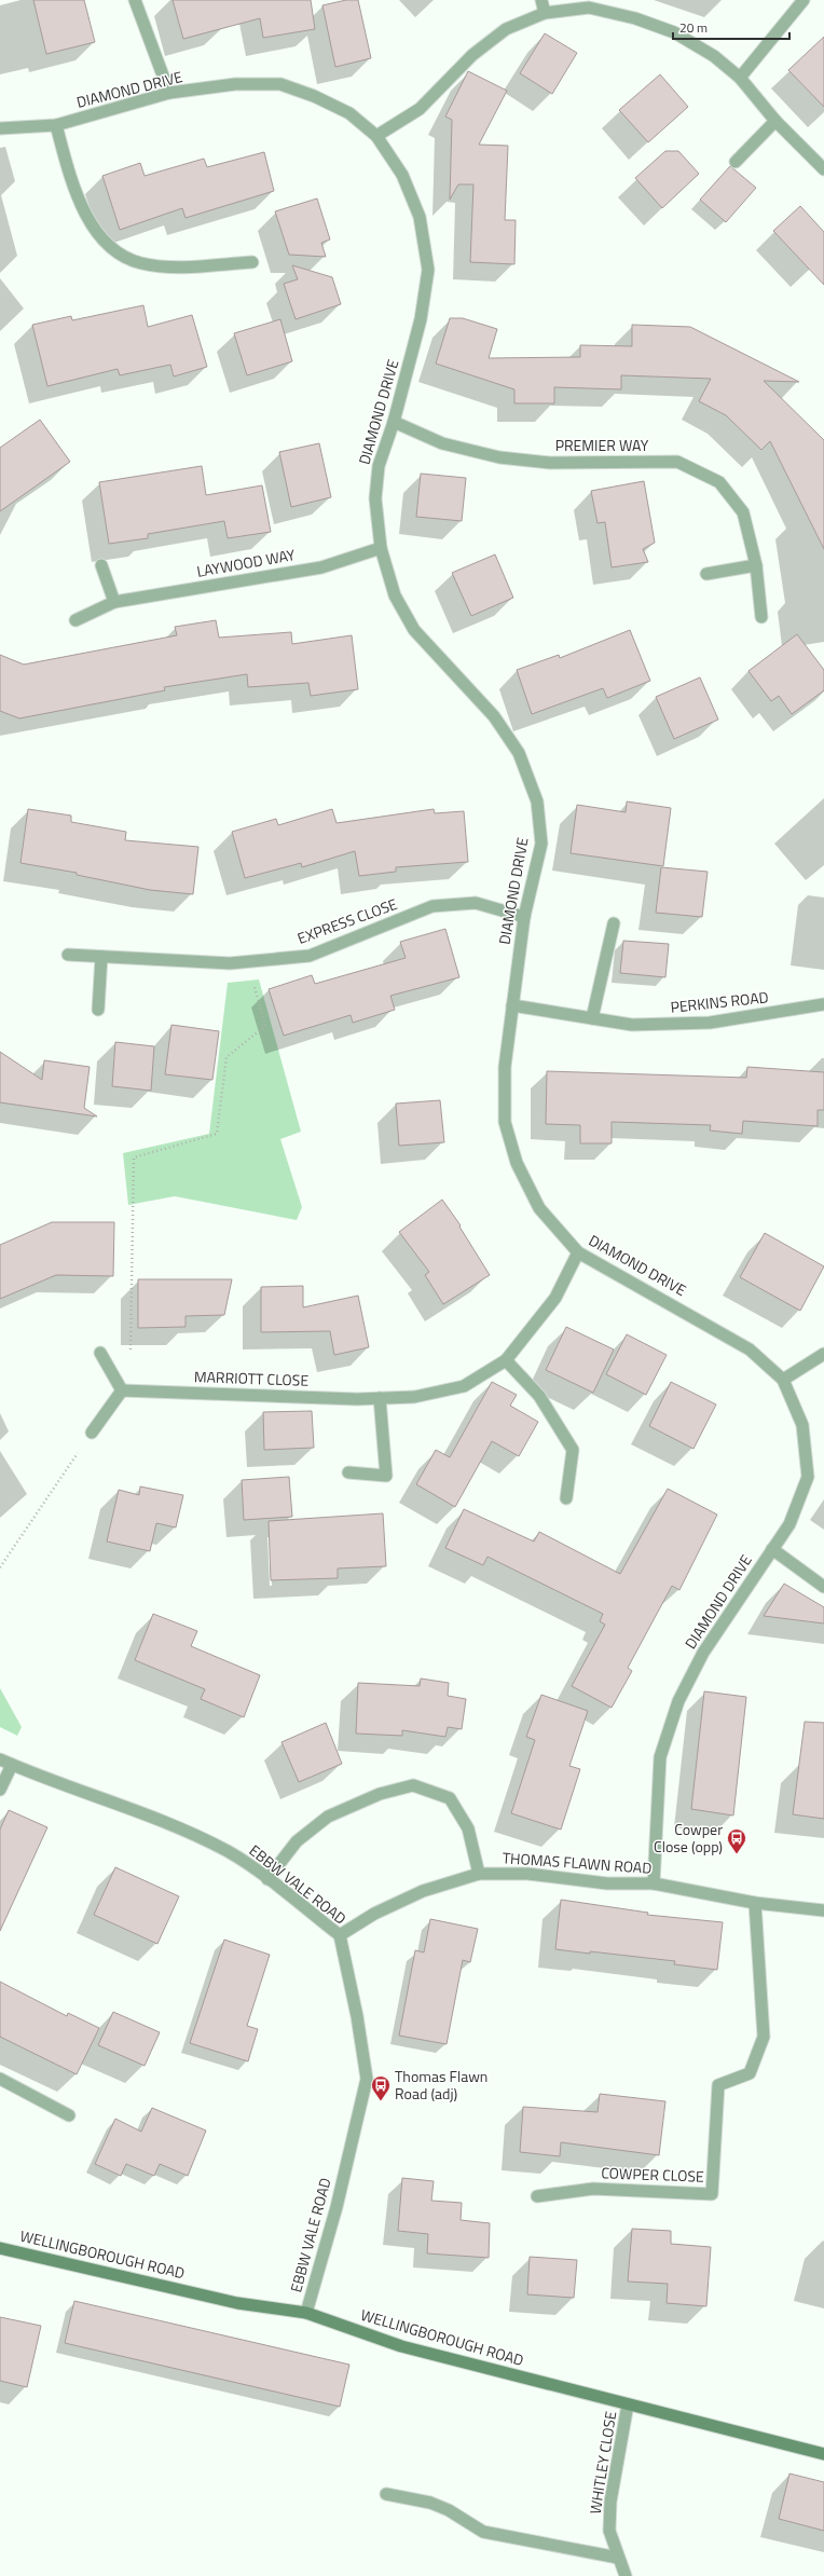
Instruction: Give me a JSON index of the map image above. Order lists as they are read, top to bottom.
{
  "streets": {
    "main road": ["WELLINGBOROUGH ROAD"],
    "street": [
      "DIAMOND DRIVE",
      "PREMIER WAY",
      "LAYWOOD WAY",
      "EXPRESS CLOSE",
      "PERKINS ROAD",
      "MARRIOTT CLOSE",
      "THOMAS FLAWN ROAD",
      "EBBW VALE ROAD",
      "COWPER CLOSE",
      "WHITLEY CLOSE"
    ]
  },
  "crossings": [
    ["DIAMOND DRIVE", "PREMIER WAY"],
    ["DIAMOND DRIVE", "LAYWOOD WAY"],
    ["DIAMOND DRIVE", "EXPRESS CLOSE"],
    ["DIAMOND DRIVE", "PERKINS ROAD"],
    ["DIAMOND DRIVE", "MARRIOTT CLOSE"],
    ["DIAMOND DRIVE", "THOMAS FLAWN ROAD"],
    ["THOMAS FLAWN ROAD", "EBBW VALE ROAD"],
    ["THOMAS FLAWN ROAD", "COWPER CLOSE"],
    ["EBBW VALE ROAD", "WELLINGBOROUGH ROAD"],
    ["WELLINGBOROUGH ROAD", "WHITLEY CLOSE"]
  ],
  "places": {
    "bus stop": ["Cowper Close (opp)", "Thomas Flawn Road (adj)"]
  },
  "scale_bar": "20 m"
}
